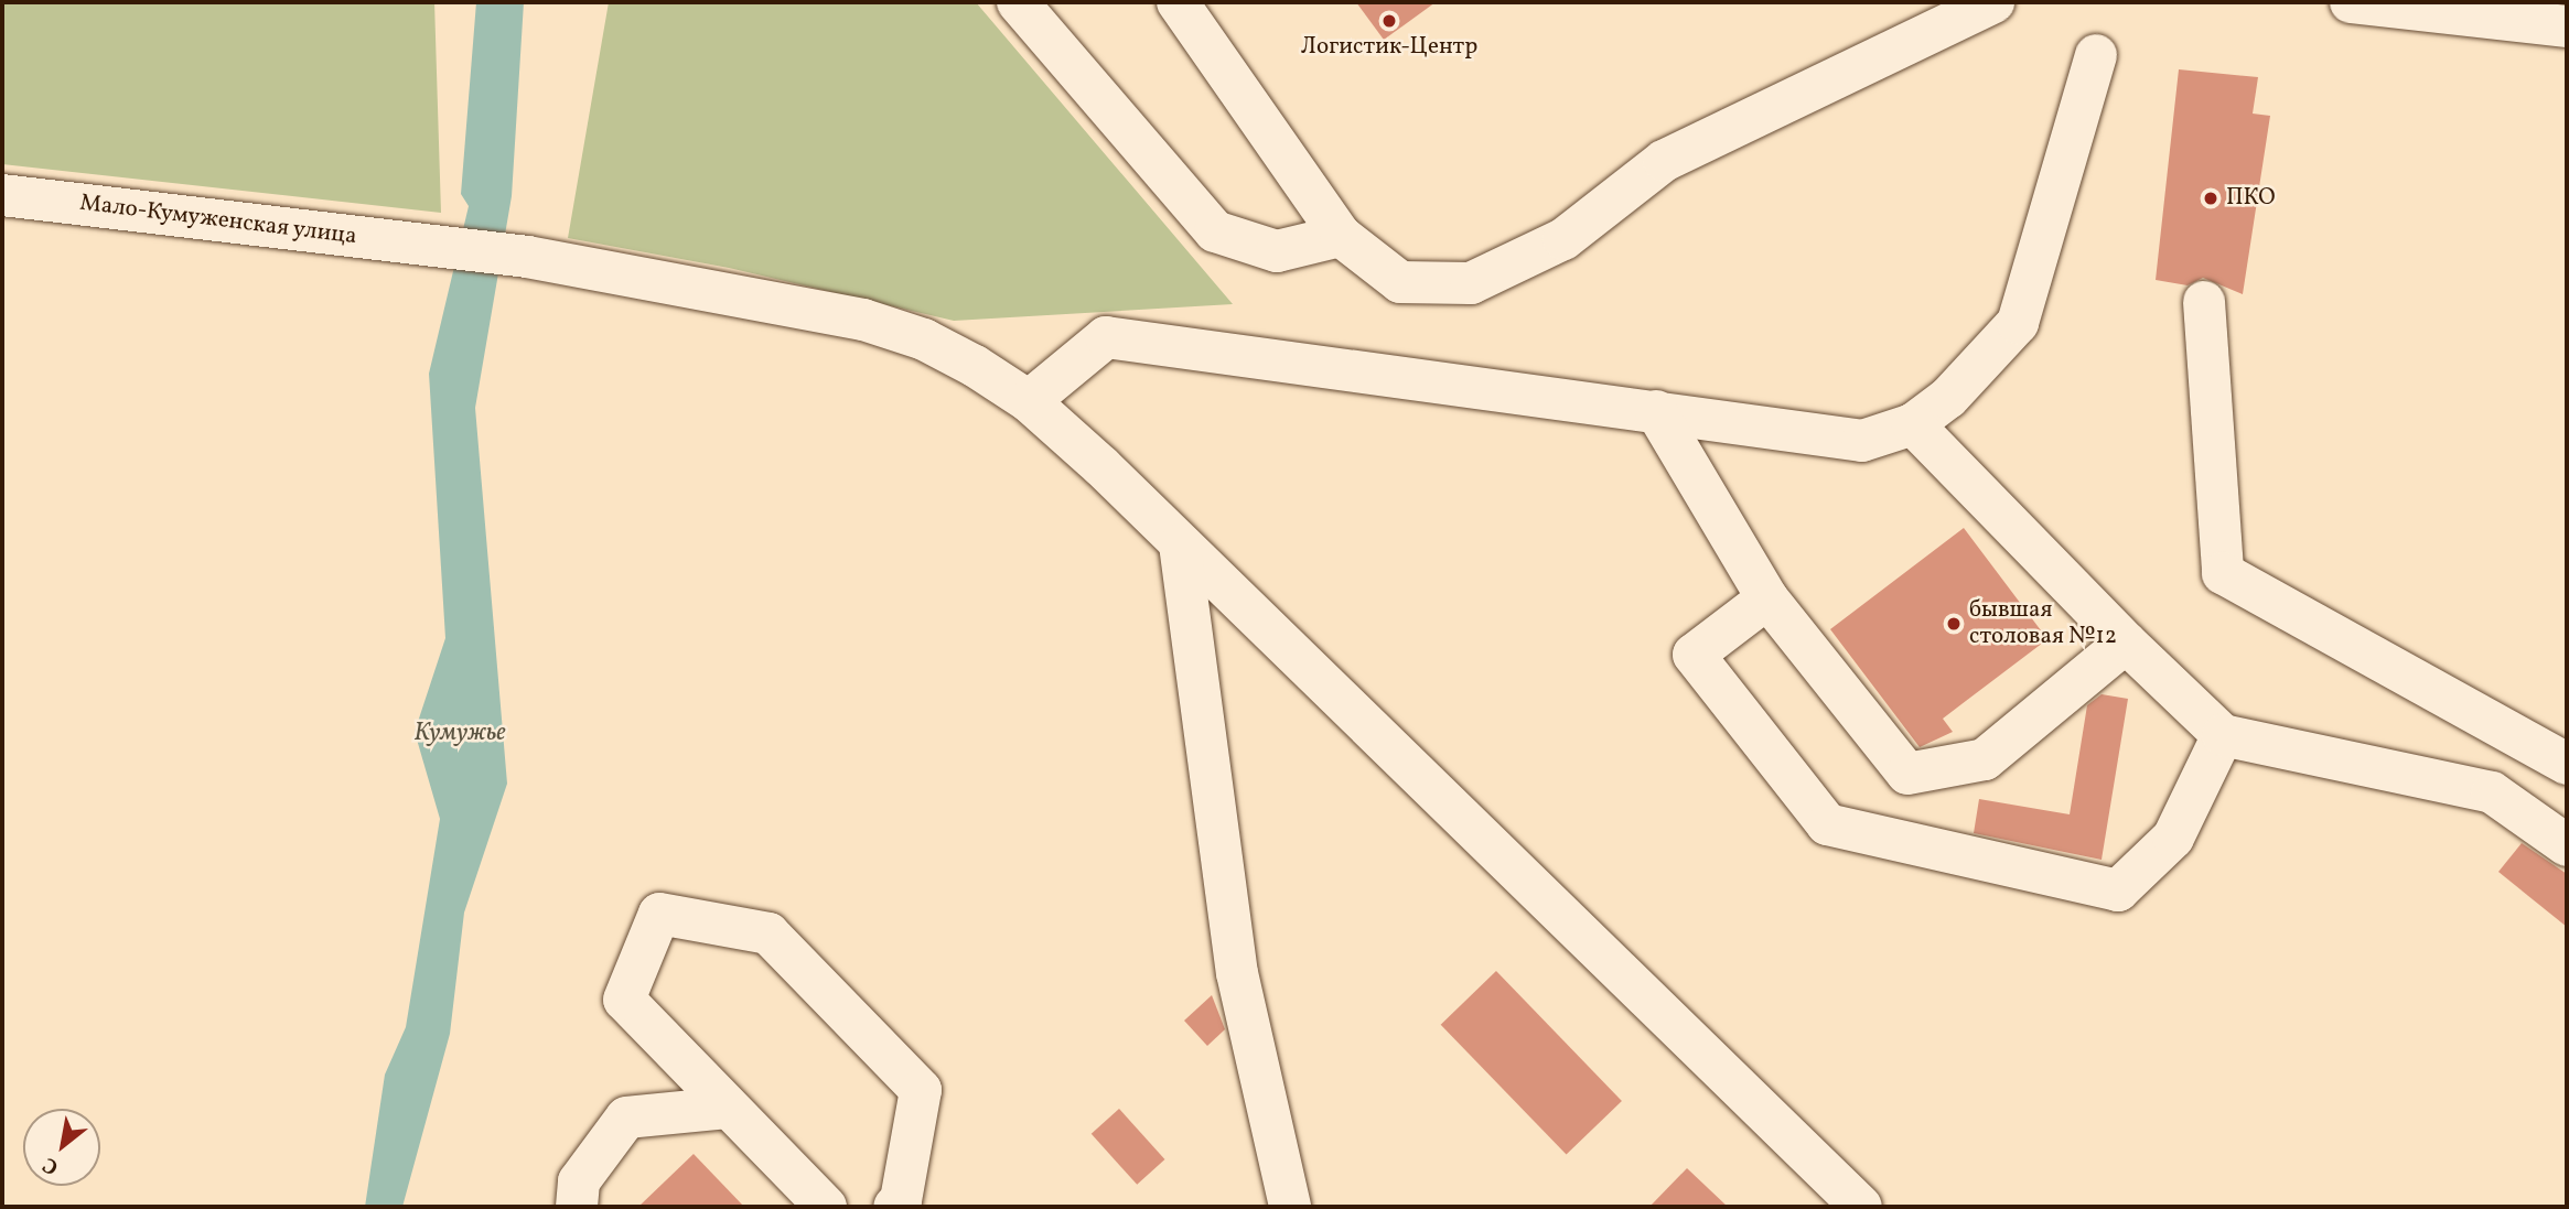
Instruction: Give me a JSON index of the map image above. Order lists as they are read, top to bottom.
{
  "streets": {
    "lane": ["Мало-Кумуженская улица"]
  },
  "water": ["Кумужье"],
  "places": ["Логистик-Центр", "ПКО", "бывшая столовая №12"],
  "north": "bottom left"
}
